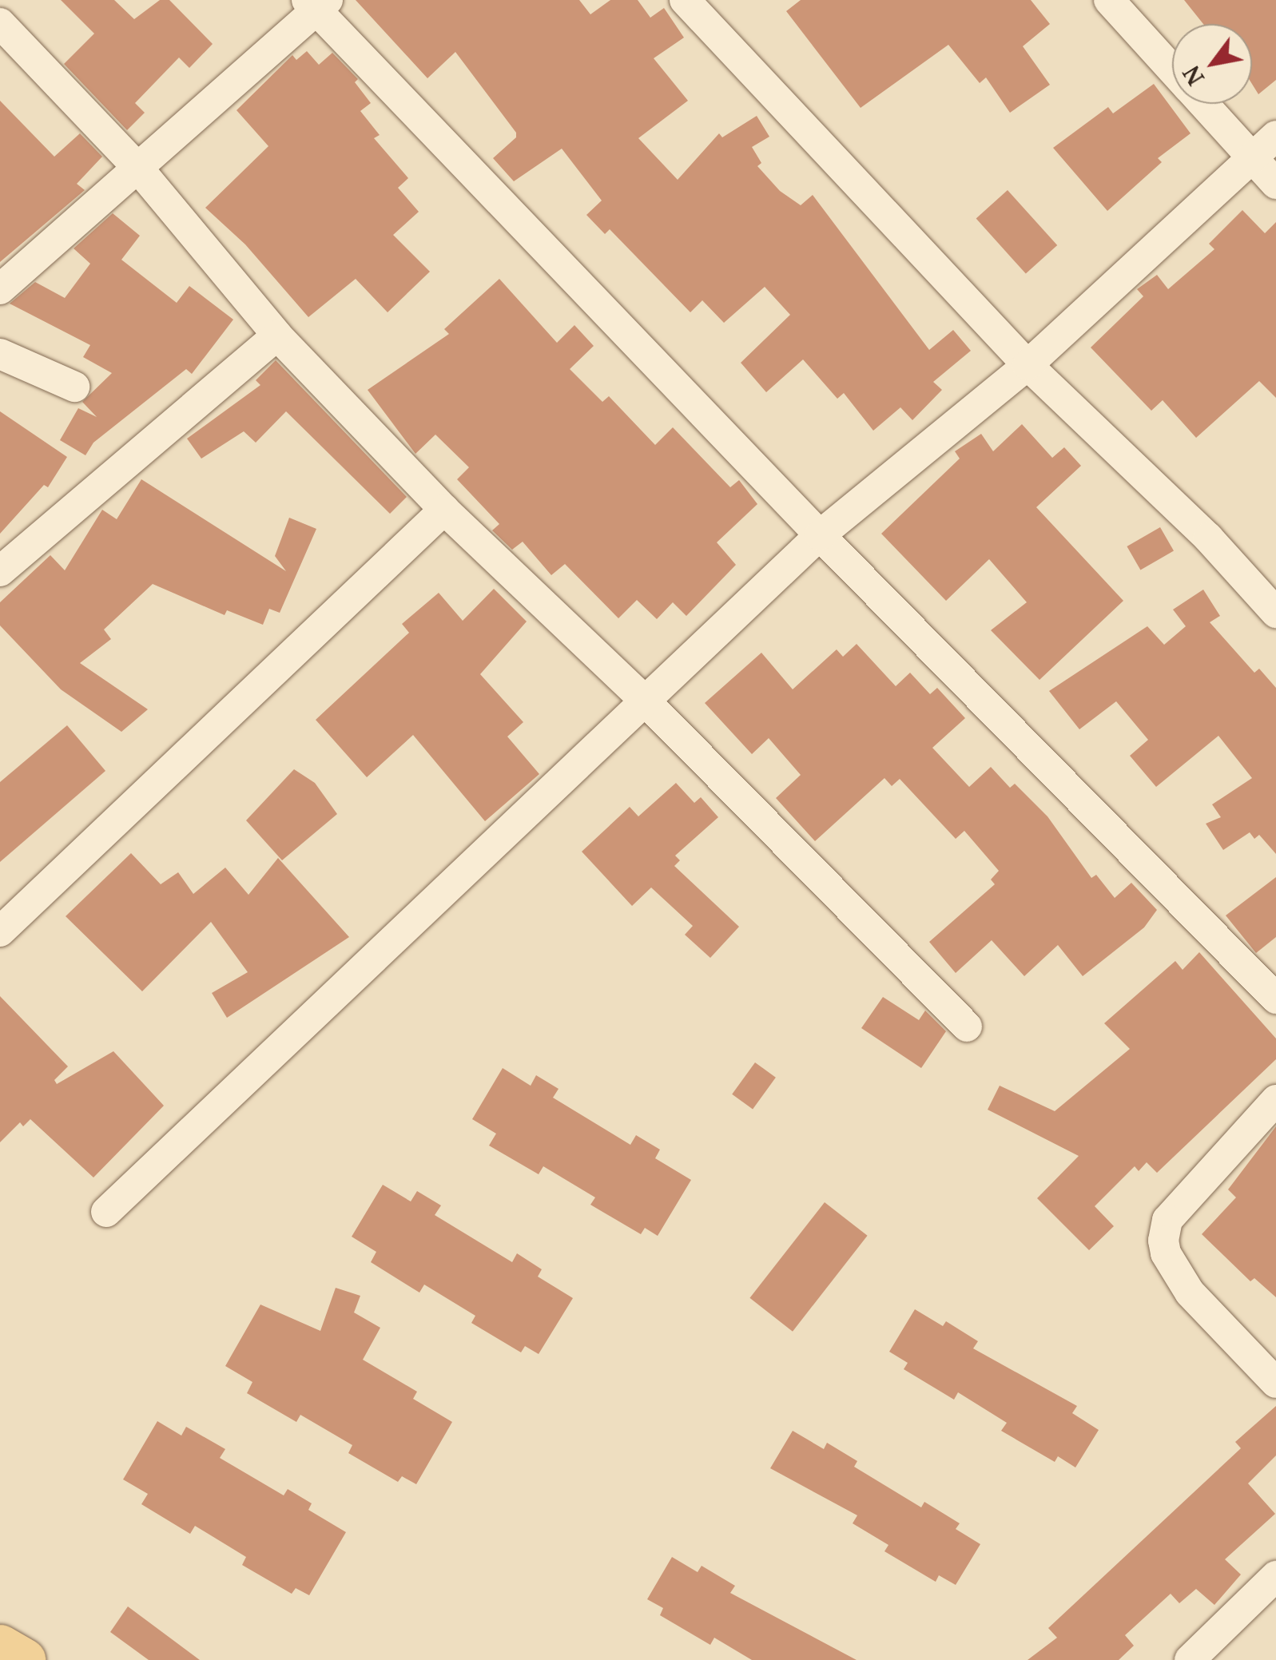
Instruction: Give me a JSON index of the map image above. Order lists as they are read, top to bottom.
{
  "north": "bottom left"
}
